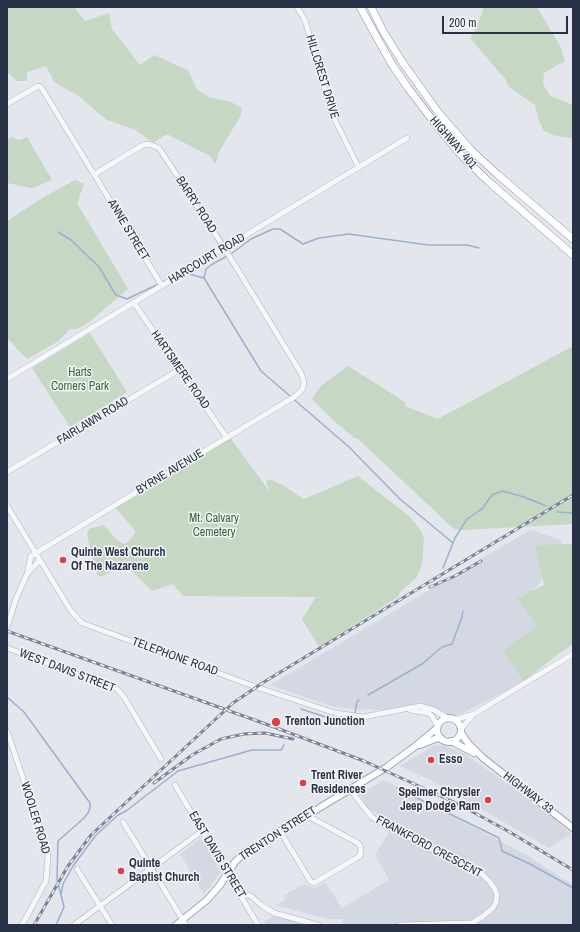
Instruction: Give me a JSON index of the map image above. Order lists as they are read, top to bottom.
{
  "streets": {
    "highway": ["HIGHWAY 401"],
    "main road": ["HIGHWAY 33", "TRENTON STREET"],
    "street": [
      "HILLCREST DRIVE",
      "BARRY ROAD",
      "ANNE STREET",
      "HARCOURT ROAD",
      "HARTSMERE ROAD",
      "FAIRLAWN ROAD",
      "BYRNE AVENUE",
      "TELEPHONE ROAD",
      "WEST DAVIS STREET",
      "WOOLER ROAD",
      "FRANKFORD CRESCENT",
      "EAST DAVIS STREET"
    ]
  },
  "crossings": [
    ["HILLCREST DRIVE", "HARCOURT ROAD"],
    ["BARRY ROAD", "ANNE STREET"],
    ["BARRY ROAD", "HARCOURT ROAD"],
    ["BARRY ROAD", "BYRNE AVENUE"],
    ["ANNE STREET", "HARCOURT ROAD"],
    ["HARCOURT ROAD", "HARTSMERE ROAD"],
    ["HARTSMERE ROAD", "FAIRLAWN ROAD"],
    ["HARTSMERE ROAD", "BYRNE AVENUE"],
    ["BYRNE AVENUE", "TELEPHONE ROAD"],
    ["TELEPHONE ROAD", "HIGHWAY 33"],
    ["TELEPHONE ROAD", "TRENTON STREET"],
    ["HIGHWAY 33", "TRENTON STREET"],
    ["TRENTON STREET", "FRANKFORD CRESCENT"],
    ["TRENTON STREET", "EAST DAVIS STREET"]
  ],
  "parks": ["Harts Corners Park", "Mt. Calvary Cemetery"],
  "places": [
    "Quinte West Church Of The Nazarene",
    "Trenton Junction",
    "Esso",
    "Trent River Residences",
    "Spelmer Chrysler Jeep Dodge Ram",
    "Quinte Baptist Church"
  ],
  "scale_bar": "200 m"
}
